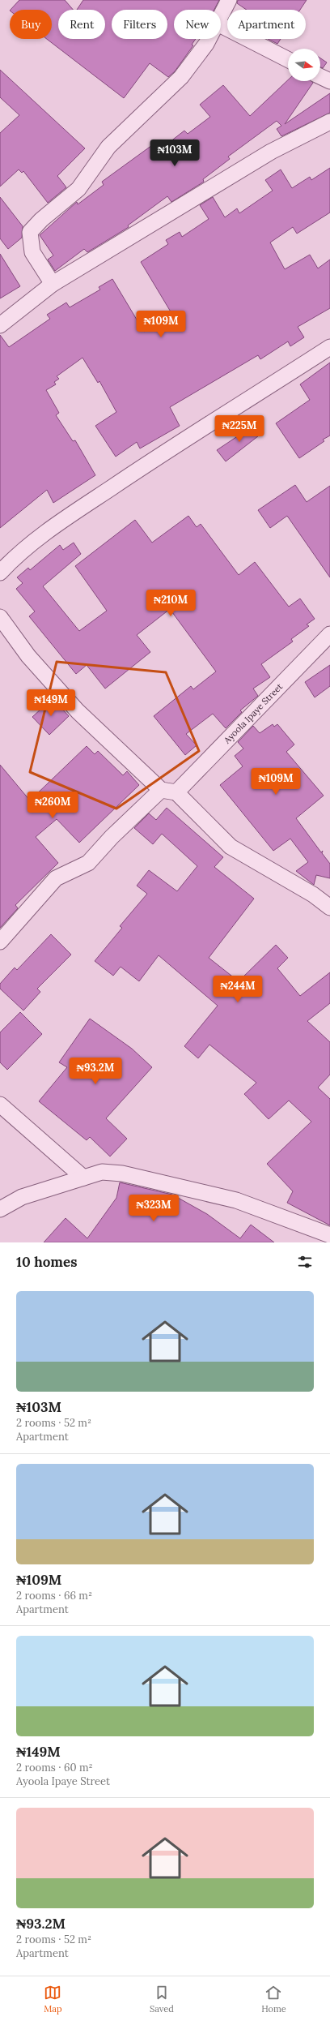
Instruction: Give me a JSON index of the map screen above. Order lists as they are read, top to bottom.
{
  "streets": {
    "street": ["Ayoola Ipaye Street"]
  },
  "north": "right",
  "page": {
    "chip": [
      "Buy",
      "Rent",
      "Filters",
      "New",
      "Apartment"
    ],
    "price": [
      "₦103M",
      "₦109M",
      "₦225M",
      "₦210M",
      "₦149M",
      "₦109M",
      "₦260M",
      "₦244M",
      "₦93.2M",
      "₦323M"
    ],
    "heading": "10 homes",
    "list": [
      {
        "name": "₦103M",
        "note": "2 rooms · 52 m² · Apartment"
      },
      {
        "name": "₦109M",
        "note": "2 rooms · 66 m² · Apartment"
      },
      {
        "name": "₦149M",
        "note": "2 rooms · 60 m² · Ayoola Ipaye Street"
      },
      {
        "name": "₦93.2M",
        "note": "2 rooms · 52 m² · Apartment"
      }
    ],
    "tabs": ["Map", "Saved", "Home"]
  }
}
